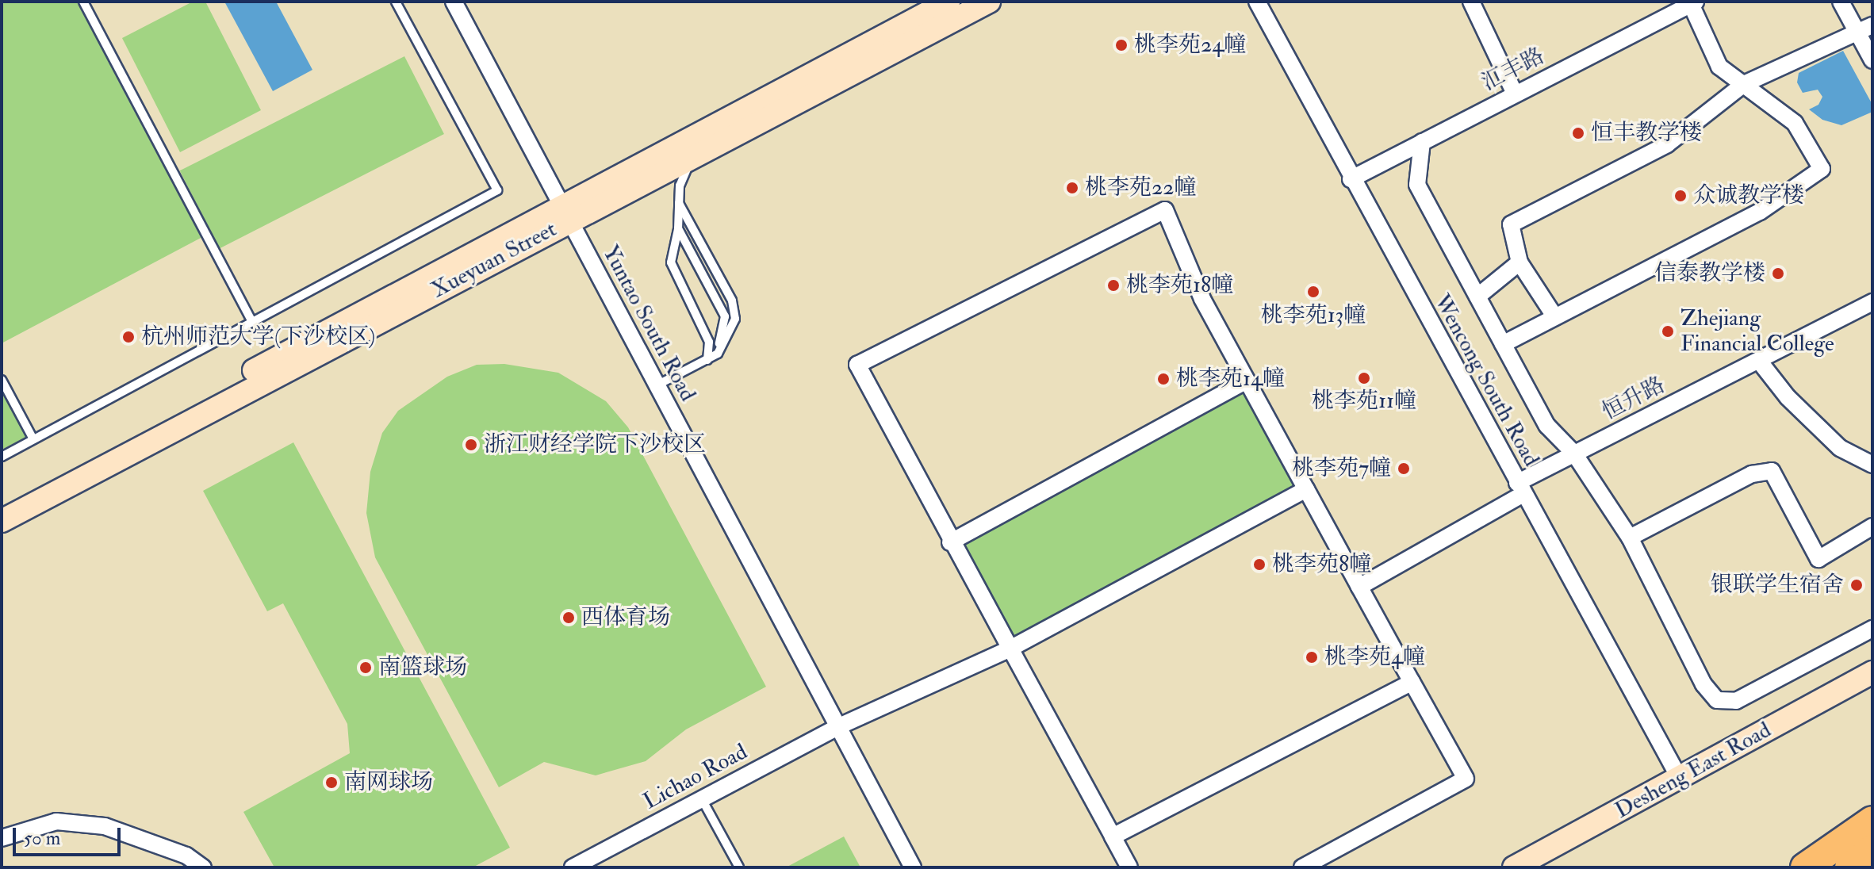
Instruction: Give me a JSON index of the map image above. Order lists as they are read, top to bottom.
{
  "streets": {
    "main road": ["Xueyuan Street", "Desheng East Road"],
    "street": [
      "汇丰路",
      "Yuntao South Road",
      "Wencong South Road",
      "恒升路",
      "Lichao Road"
    ]
  },
  "crossings": [
    ["汇丰路", "Wencong South Road"],
    ["Xueyuan Street", "Yuntao South Road"],
    ["Yuntao South Road", "Lichao Road"],
    ["Wencong South Road", "恒升路"],
    ["Wencong South Road", "Desheng East Road"]
  ],
  "places": [
    "桃李苑24幢",
    "恒丰教学楼",
    "桃李苑22幢",
    "众诚教学楼",
    "信泰教学楼",
    "桃李苑18幢",
    "桃李苑13幢",
    "Zhejiang Financial College",
    "杭州师范大学(下沙校区)",
    "桃李苑11幢",
    "桃李苑14幢",
    "浙江财经学院下沙校区",
    "桃李苑7幢",
    "桃李苑8幢",
    "银联学生宿舍",
    "西体育场",
    "桃李苑4幢",
    "南篮球场",
    "南网球场"
  ],
  "scale_bar": "50 m"
}
